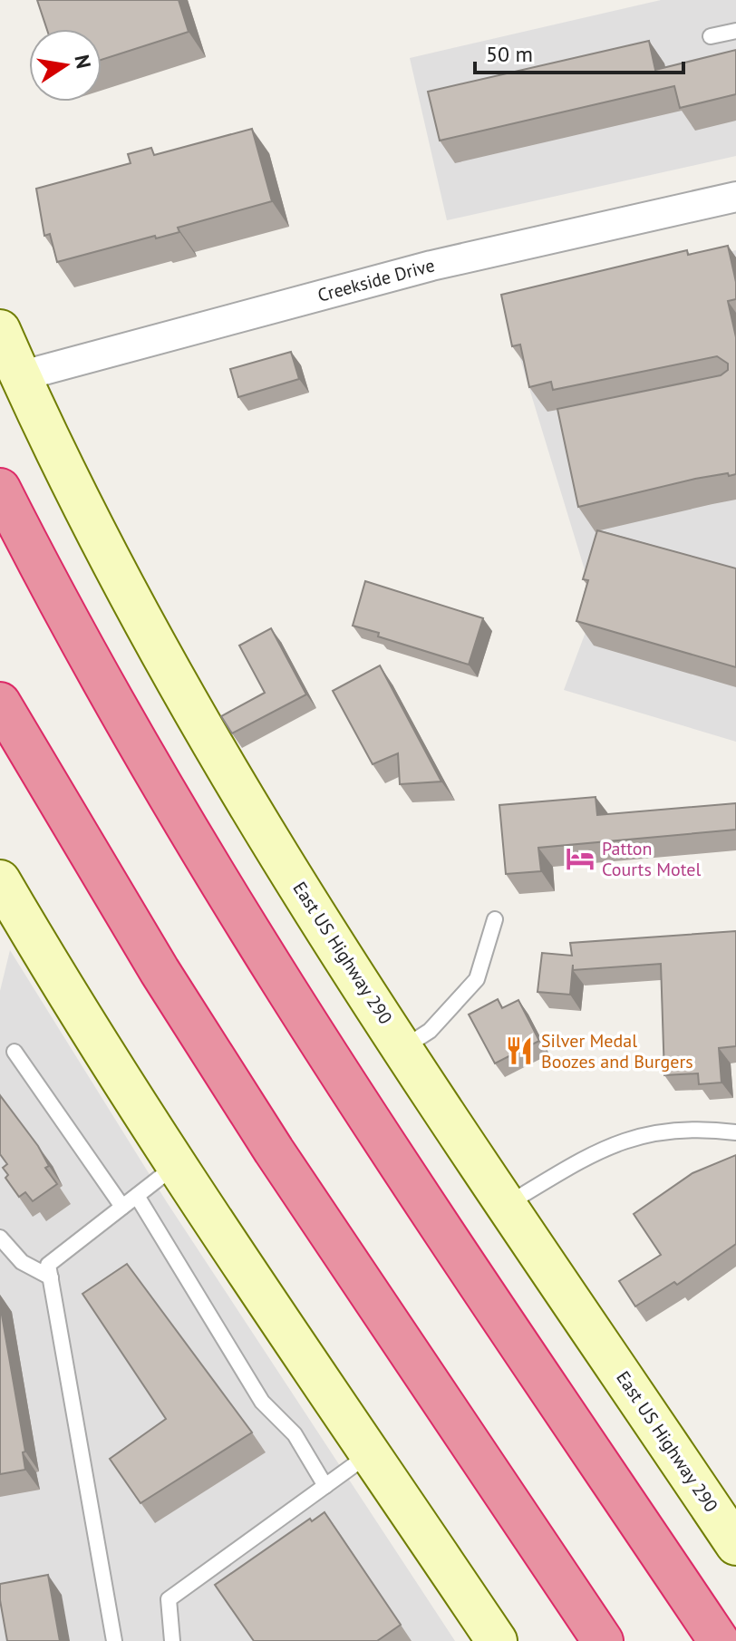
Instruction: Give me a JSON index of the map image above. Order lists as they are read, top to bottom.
{
  "streets": {
    "main road": ["East US Highway 290"],
    "street": ["Creekside Drive"]
  },
  "crossings": [
    ["Creekside Drive", "East US Highway 290"]
  ],
  "places": {
    "hotel": ["Patton Courts Motel"],
    "restaurant": ["Silver Medal Boozes and Burgers"]
  },
  "scale_bar": "50 m",
  "north": "right"
}
